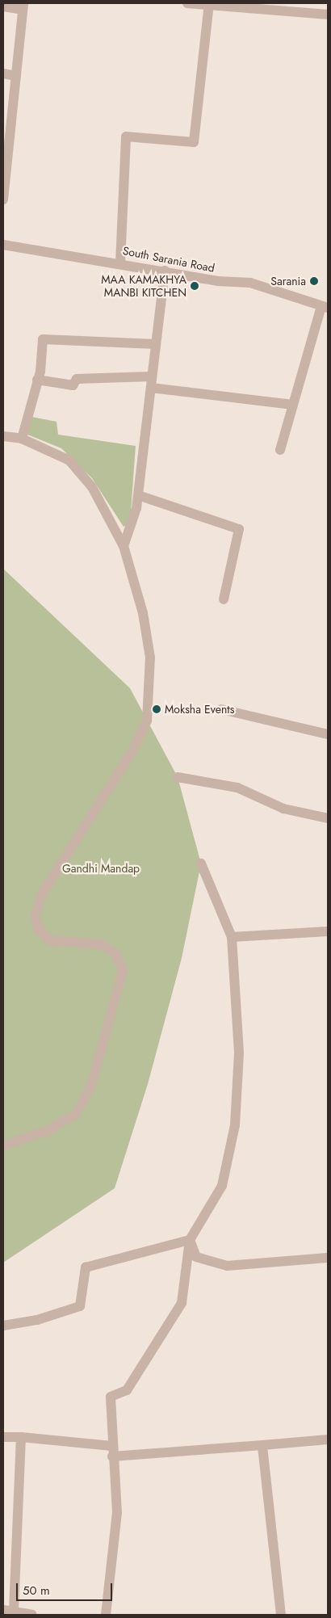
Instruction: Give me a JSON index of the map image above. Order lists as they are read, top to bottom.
{
  "streets": {
    "street": ["South Sarania Road"]
  },
  "parks": ["Gandhi Mandap"],
  "places": ["Sarania", "MAA KAMAKHYA MANBI KITCHEN", "Moksha Events"],
  "scale_bar": "50 m"
}
